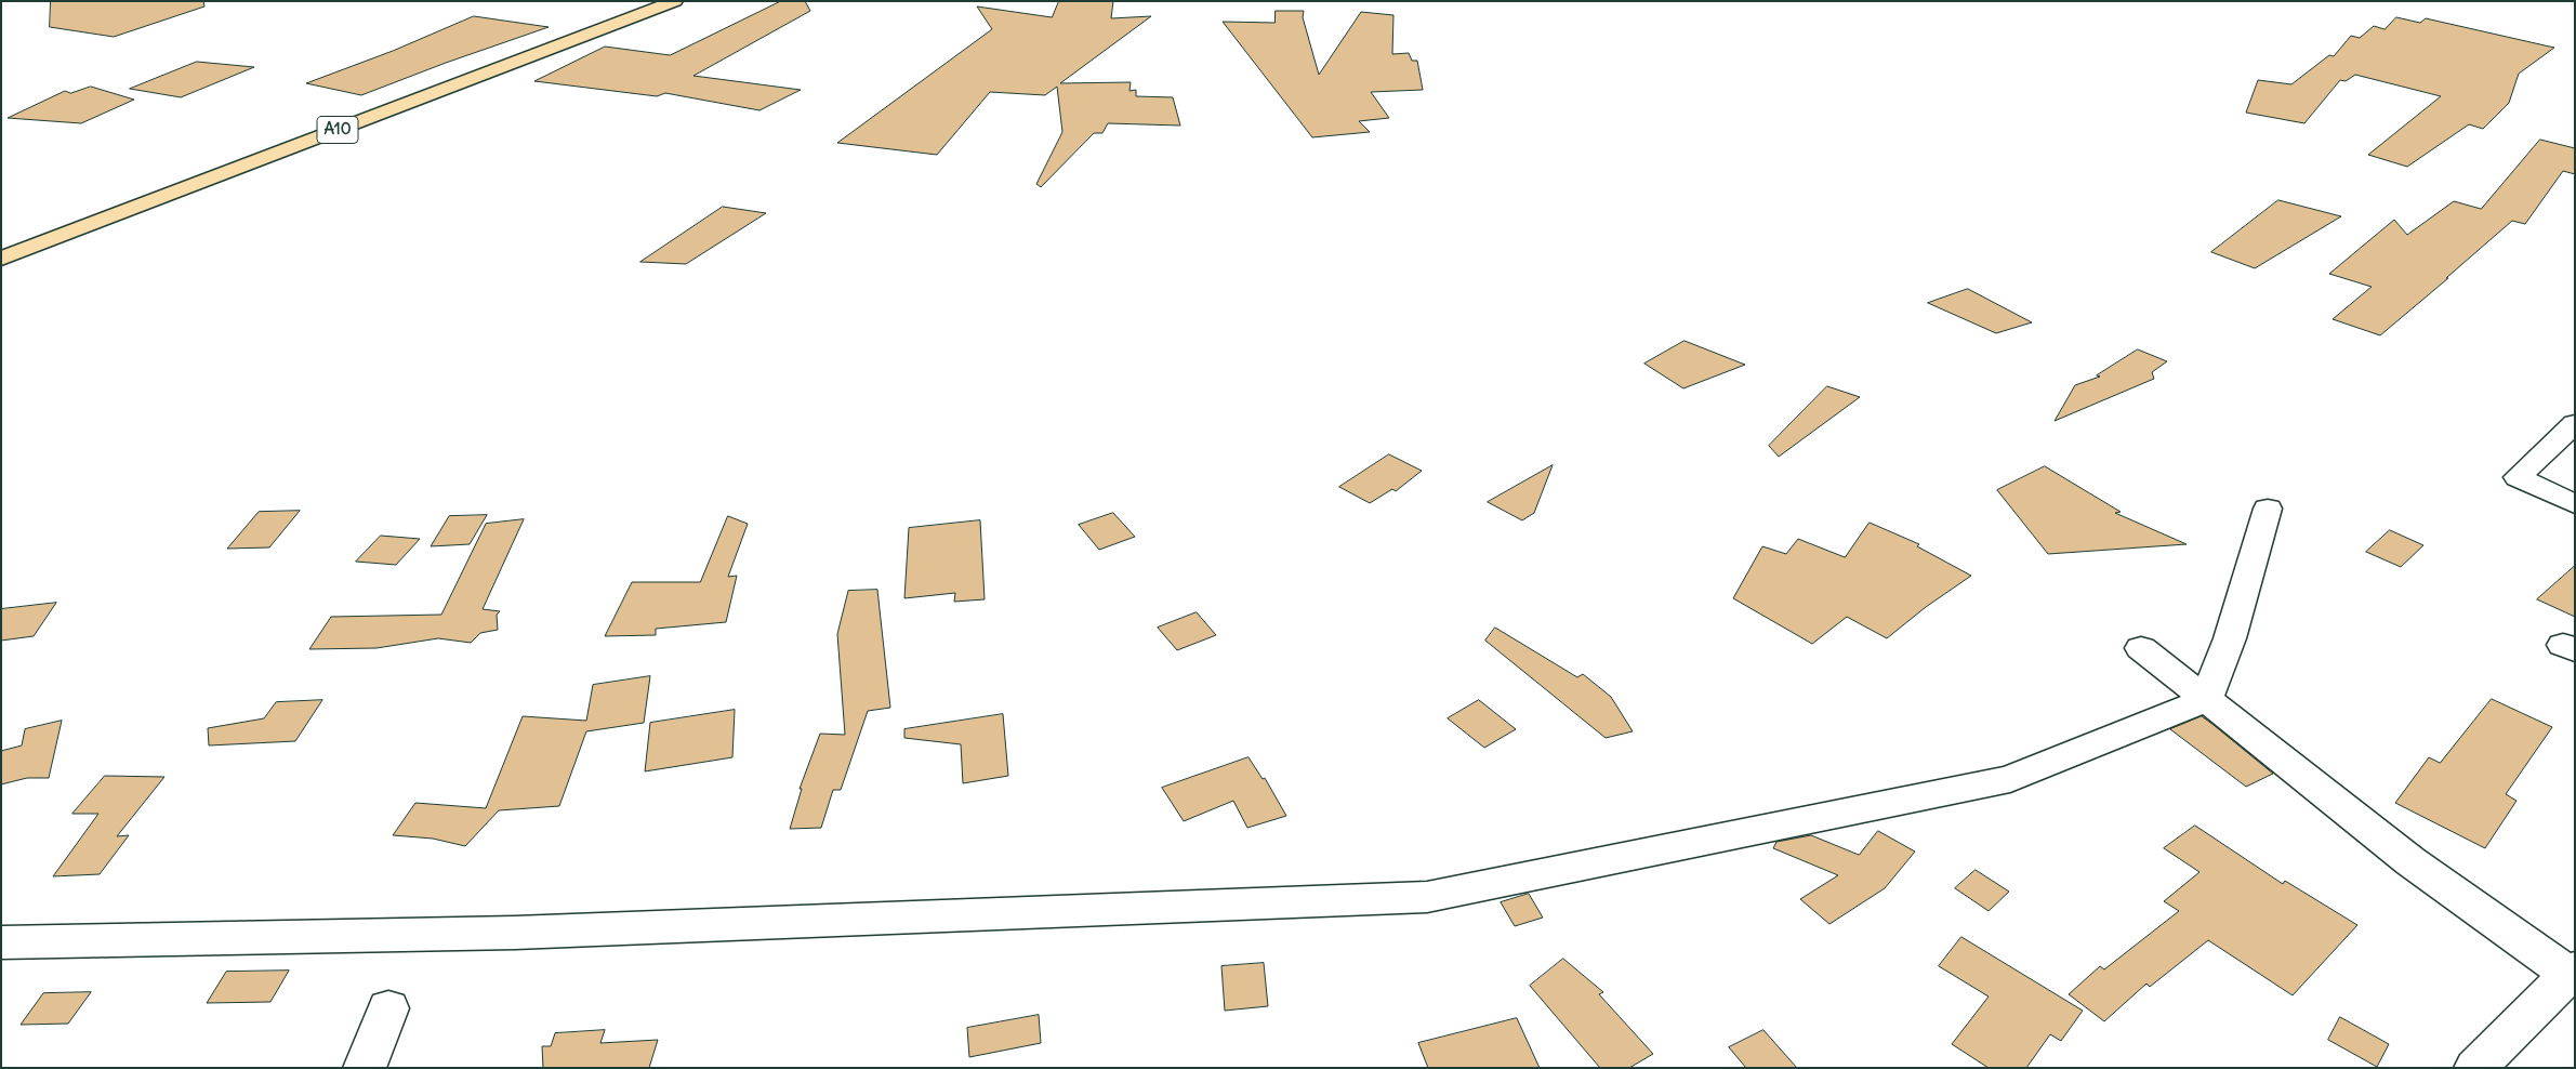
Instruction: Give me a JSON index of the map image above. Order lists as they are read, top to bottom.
{
  "streets": {
    "highway": ["A10"]
  }
}
